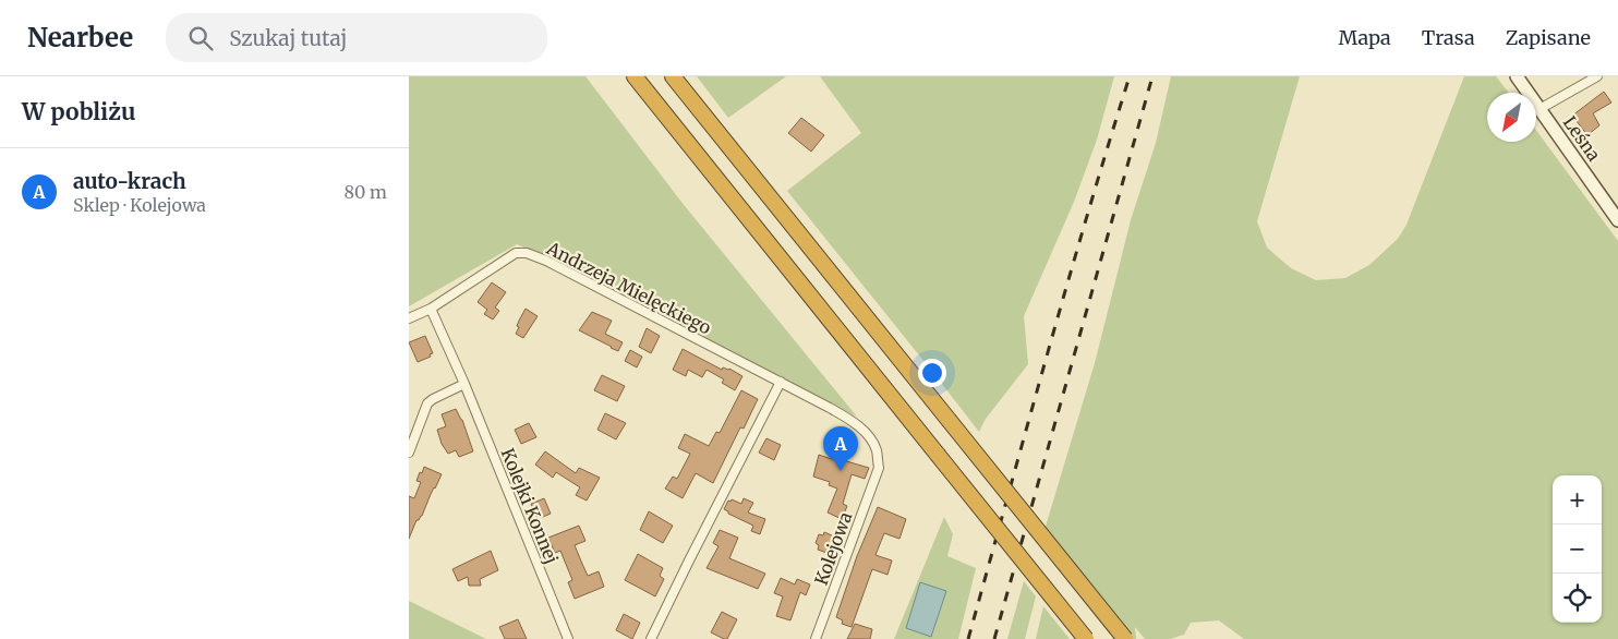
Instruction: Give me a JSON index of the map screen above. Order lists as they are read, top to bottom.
{
  "streets": {
    "street": [
      "Leśna",
      "Andrzeja Mielęckiego",
      "Kolejki Konnej",
      "Kolejowa"
    ]
  },
  "crossings": [
    ["Andrzeja Mielęckiego", "Kolejki Konnej"],
    ["Andrzeja Mielęckiego", "Kolejowa"]
  ],
  "north": "bottom left",
  "page": {
    "header": "Nearbee",
    "search": "Szukaj tutaj",
    "nav": ["Mapa", "Trasa", "Zapisane"],
    "heading": "W pobliżu",
    "list": [
      {
        "mark": "A",
        "name": "auto-krach",
        "note": "Sklep · Kolejowa",
        "value": "80 m"
      }
    ],
    "pins": "A",
    "map_buttons": ["+", "−"]
  }
}
